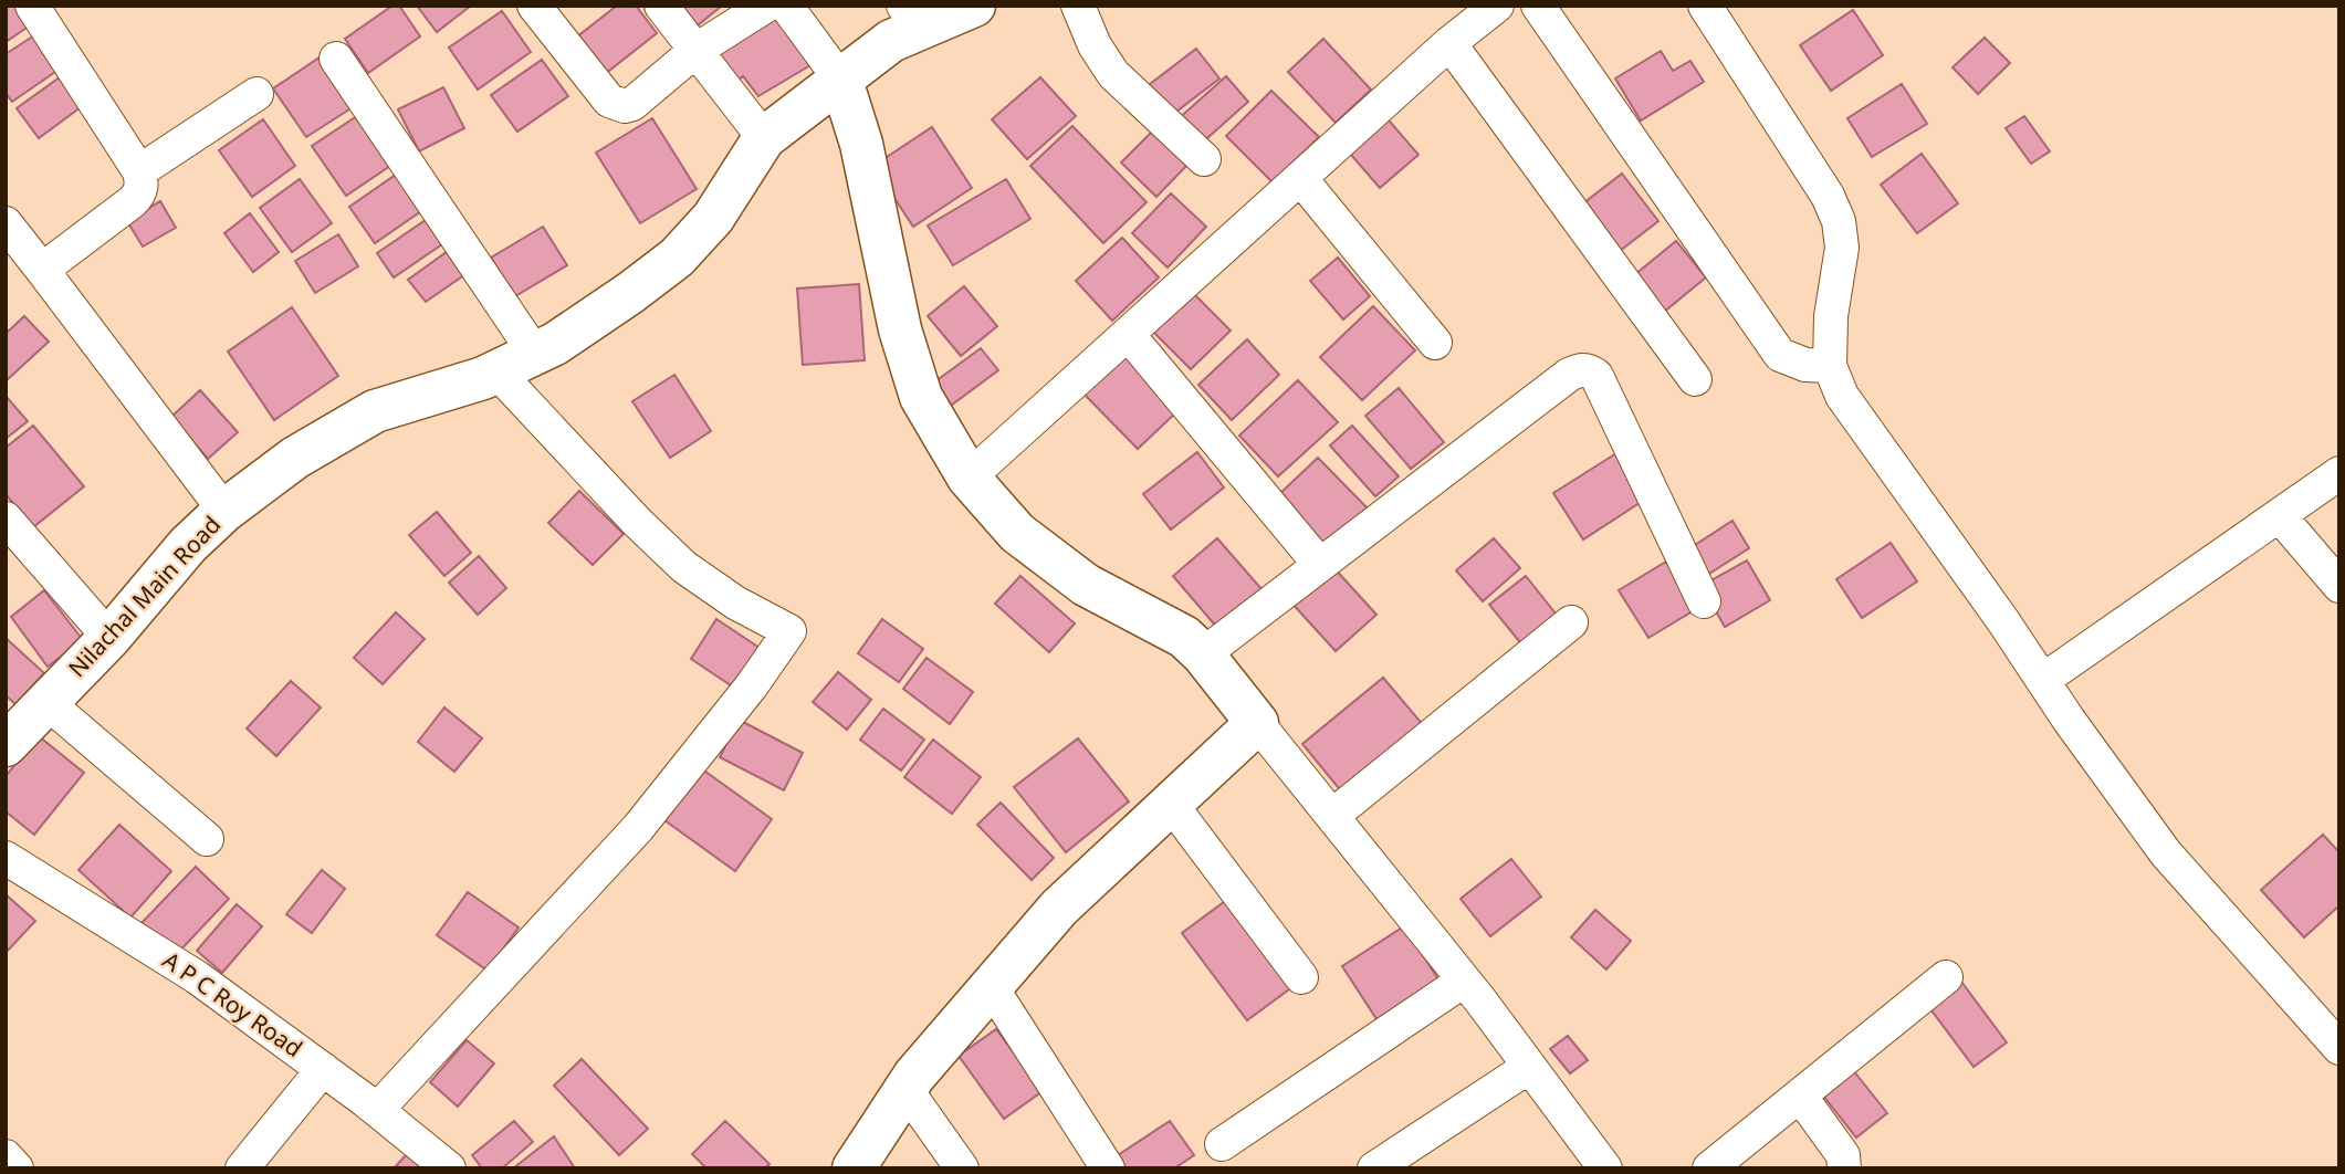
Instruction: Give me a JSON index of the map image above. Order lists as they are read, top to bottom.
{
  "streets": {
    "street": ["Nilachal Main Road", "A P C Roy Road"]
  }
}
